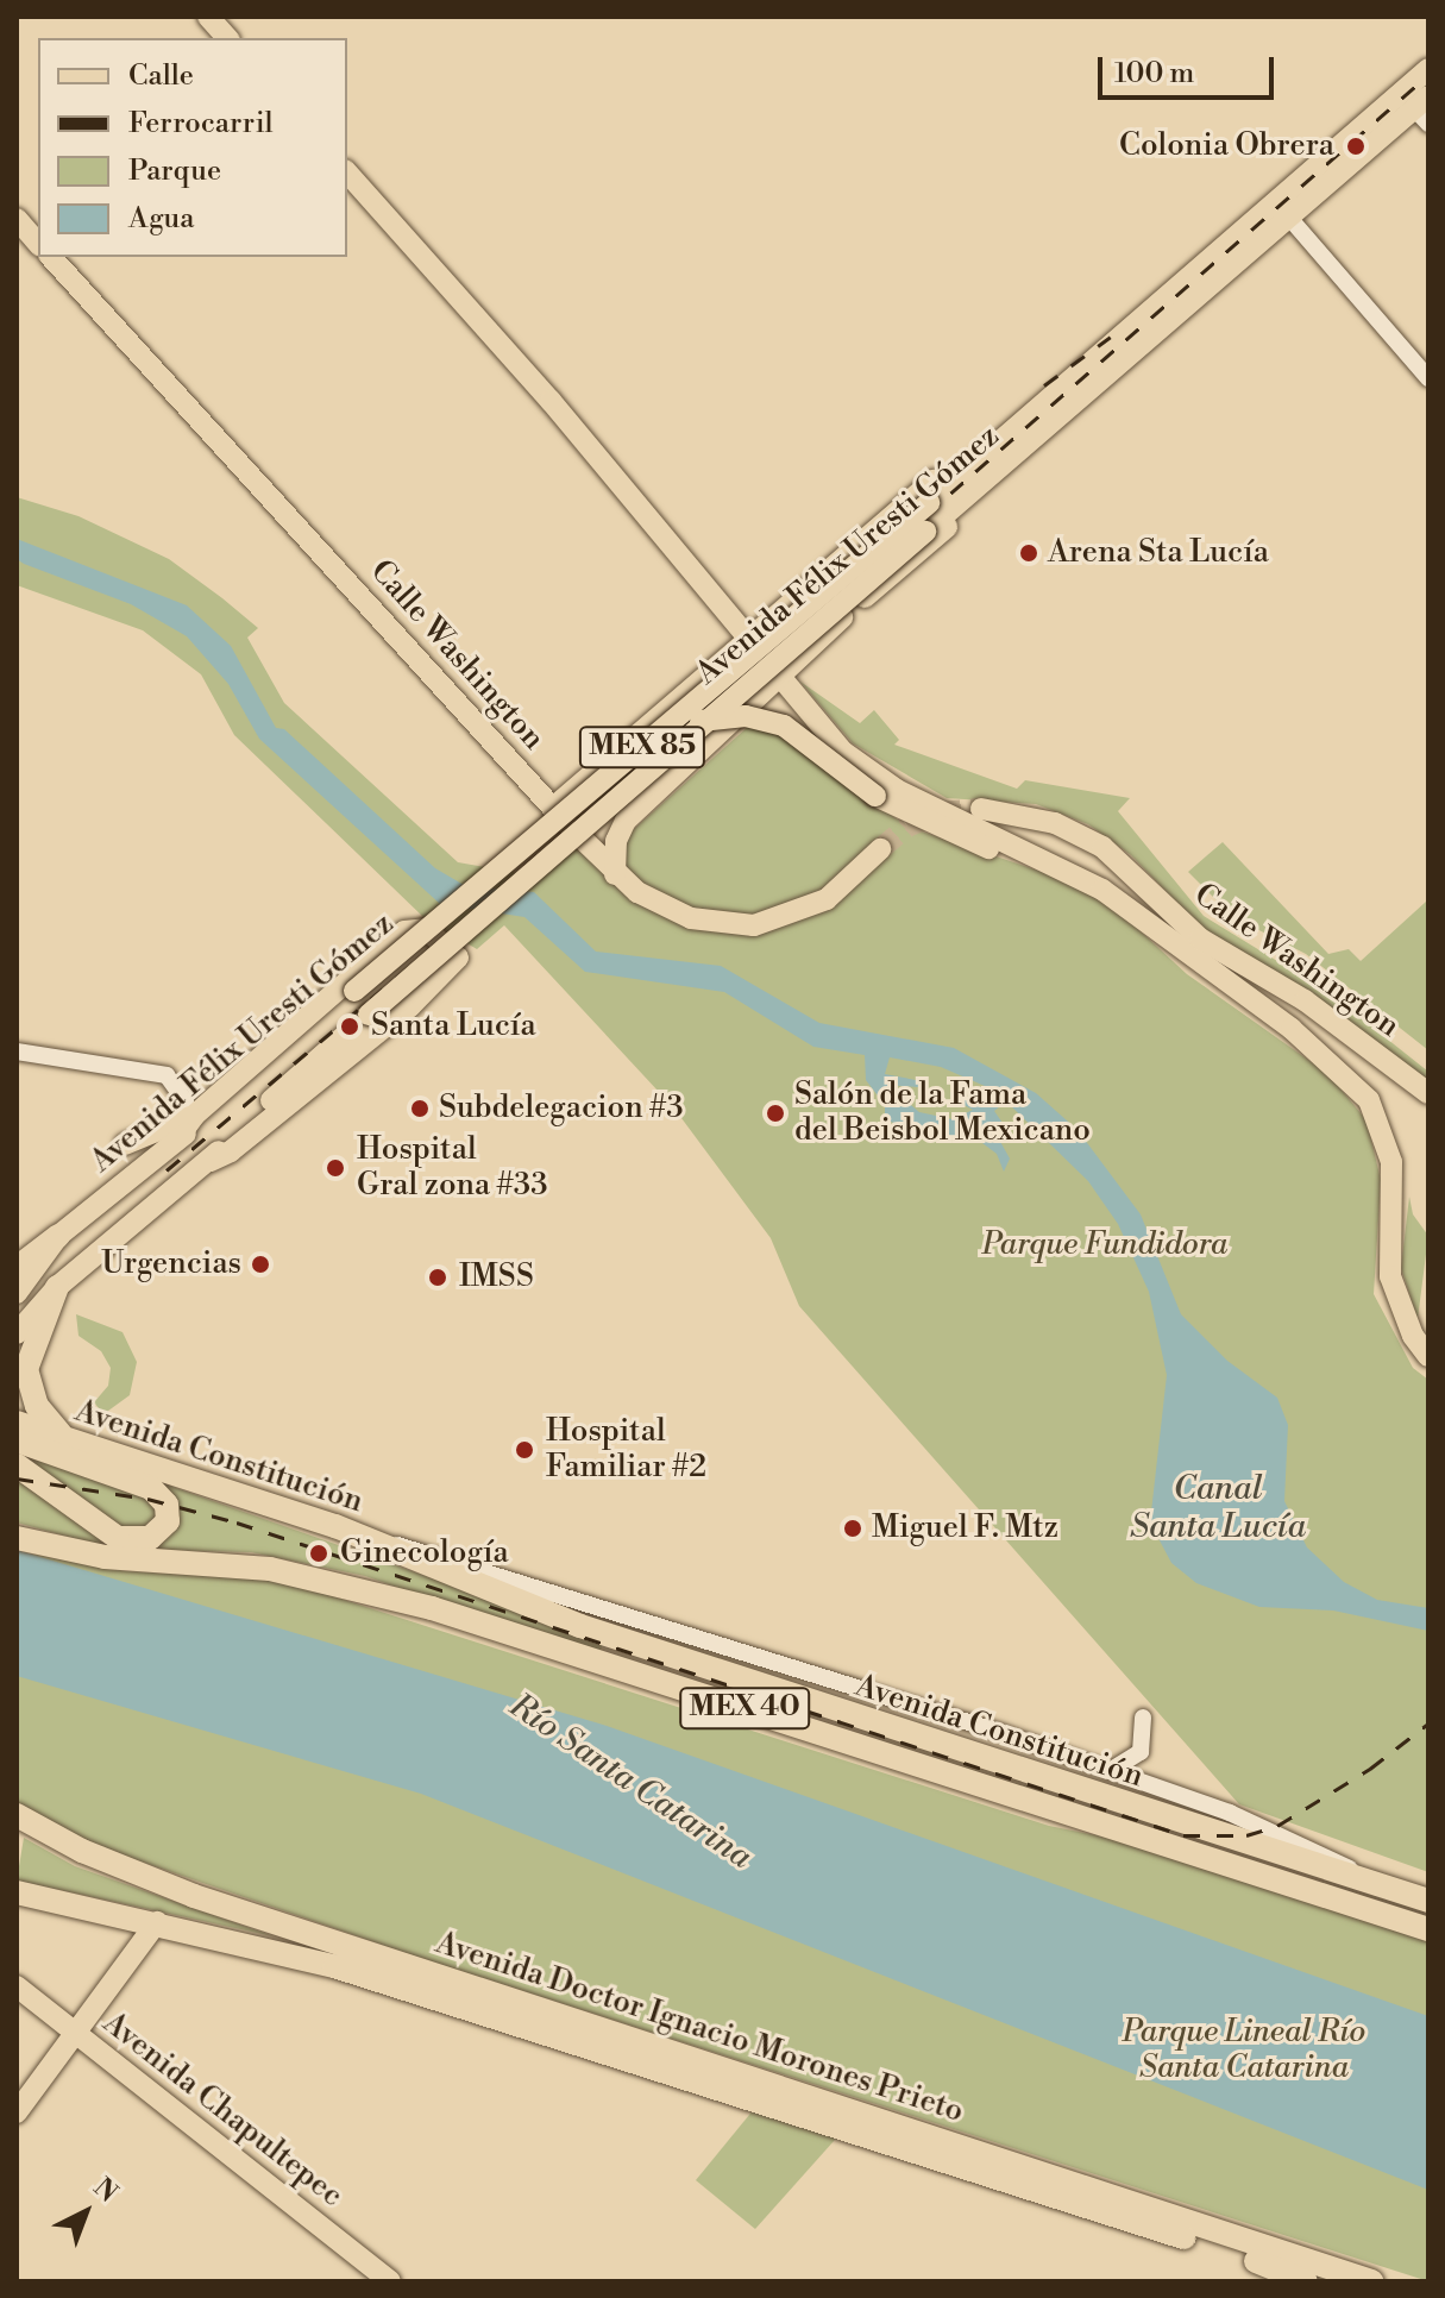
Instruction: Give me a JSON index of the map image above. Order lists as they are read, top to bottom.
{
  "streets": {
    "highway": ["Avenida Constitución", "MEX 40", "Avenida Doctor Ignacio Morones Prieto"],
    "main road": [
      "Avenida Félix Uresti Gómez",
      "Calle Washington",
      "MEX 85",
      "Avenida Chapultepec"
    ]
  },
  "water": ["Canal Santa Lucía", "Río Santa Catarina"],
  "parks": ["Parque Fundidora", "Parque Lineal Río Santa Catarina"],
  "places": [
    "Colonia Obrera",
    "Arena Sta Lucía",
    "Santa Lucía",
    "Subdelegacion #3",
    "Salón de la Fama del Beisbol Mexicano",
    "Hospital Gral zona #33",
    "Urgencias",
    "IMSS",
    "Hospital Familiar #2",
    "Miguel F. Mtz",
    "Ginecología"
  ],
  "legend": [
    "Calle",
    "Ferrocarril",
    "Parque",
    "Agua"
  ],
  "scale_bar": "100 m",
  "north": "top right"
}
